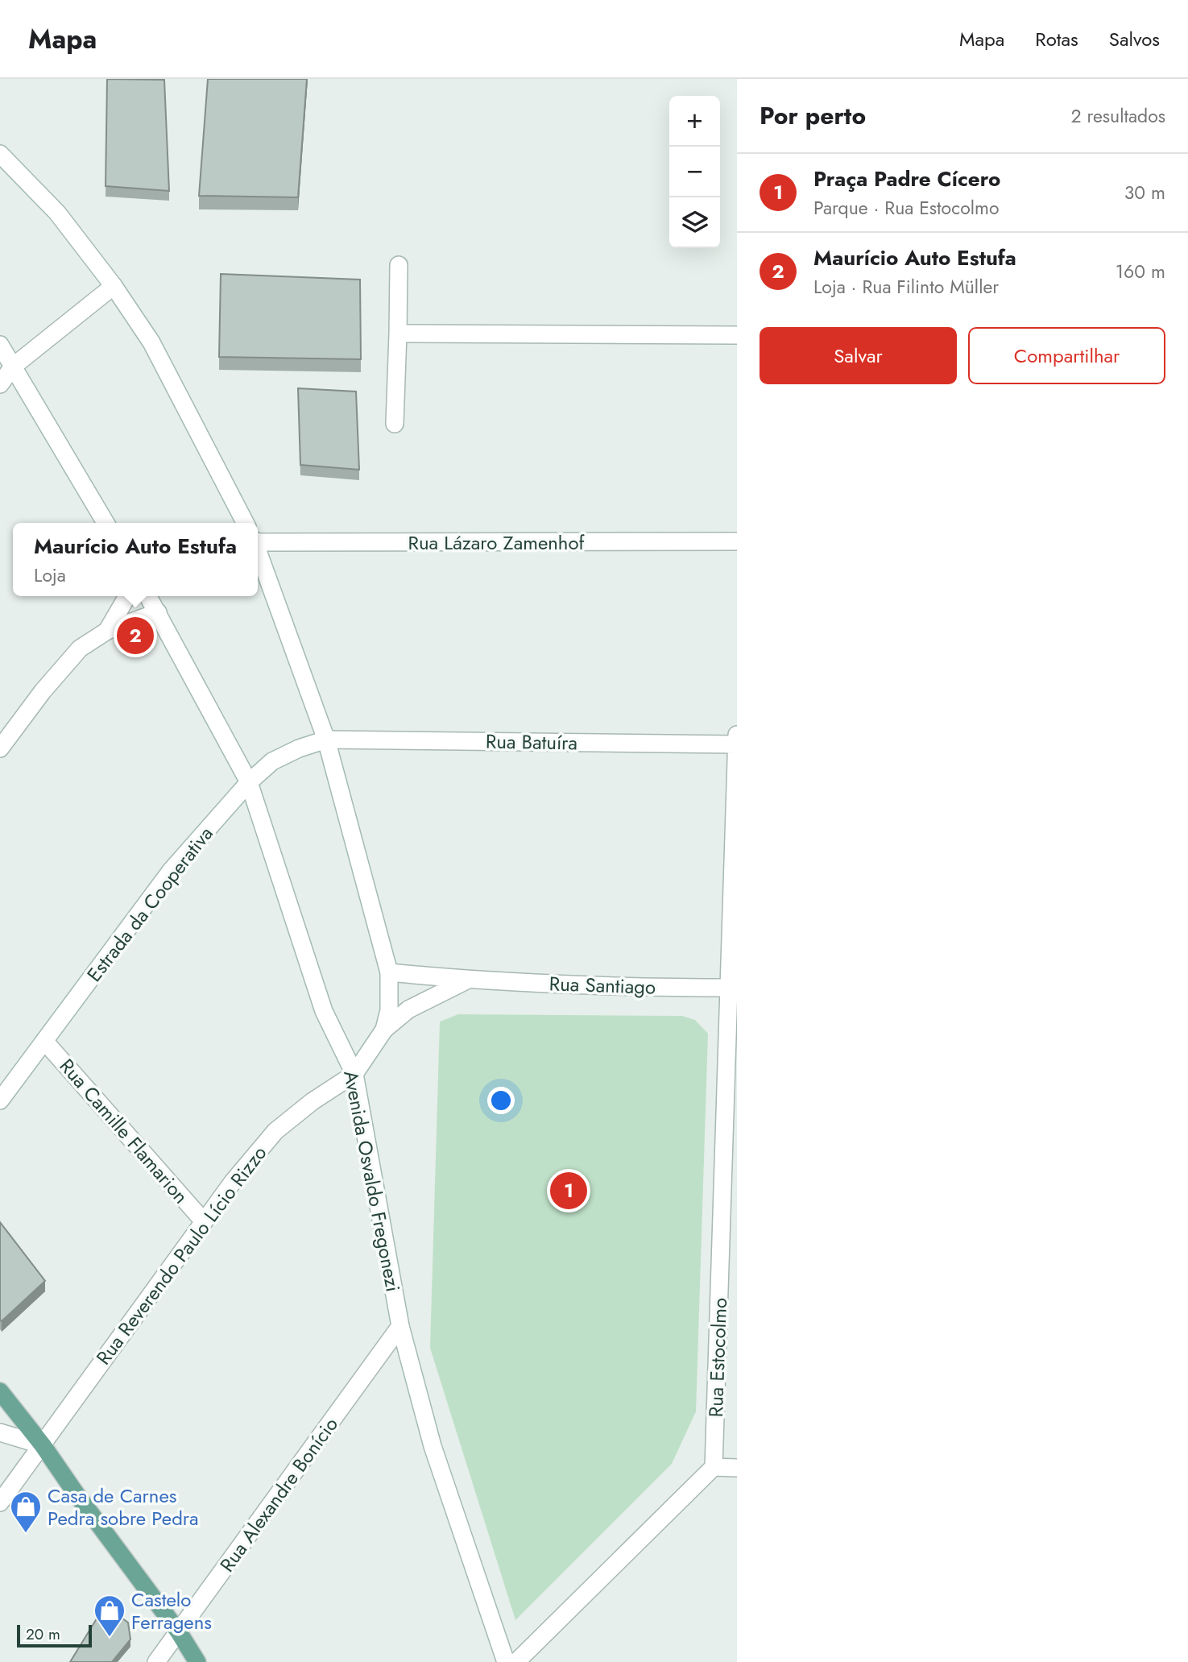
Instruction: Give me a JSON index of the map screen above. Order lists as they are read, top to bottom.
{
  "streets": {
    "street": [
      "Rua Lázaro Zamenhof",
      "Rua Batuíra",
      "Estrada da Cooperativa",
      "Rua Santiago",
      "Rua Camille Flamarion",
      "Avenida Osvaldo Fregonezi",
      "Rua Reverendo Paulo Lício Rizzo",
      "Rua Estocolmo",
      "Rua Alexandre Bonício"
    ]
  },
  "crossings": [
    ["Rua Batuíra", "Estrada da Cooperativa"],
    ["Rua Batuíra", "Rua Estocolmo"],
    ["Estrada da Cooperativa", "Rua Camille Flamarion"],
    ["Estrada da Cooperativa", "Avenida Osvaldo Fregonezi"],
    ["Rua Santiago", "Rua Reverendo Paulo Lício Rizzo"],
    ["Rua Santiago", "Rua Estocolmo"],
    ["Rua Camille Flamarion", "Rua Reverendo Paulo Lício Rizzo"],
    ["Avenida Osvaldo Fregonezi", "Rua Reverendo Paulo Lício Rizzo"],
    ["Avenida Osvaldo Fregonezi", "Rua Alexandre Bonício"]
  ],
  "places": {
    "shop": ["Casa de Carnes Pedra sobre Pedra", "Castelo Ferragens"]
  },
  "scale_bar": "20 m",
  "page": {
    "header": "Mapa",
    "nav": ["Mapa", "Rotas", "Salvos"],
    "heading": ["Por perto", "2 resultados"],
    "map_buttons": ["+", "−"],
    "list": [
      {
        "mark": "1",
        "name": "Praça Padre Cícero",
        "note": "Parque · Rua Estocolmo",
        "value": "30 m"
      },
      {
        "mark": "2",
        "name": "Maurício Auto Estufa",
        "note": "Loja · Rua Filinto Müller",
        "value": "160 m"
      }
    ],
    "buttons": ["Salvar", "Compartilhar"],
    "popup": ["Maurício Auto Estufa", "Loja"],
    "pins": ["2", "1"],
    "scale": "20 m"
  }
}
